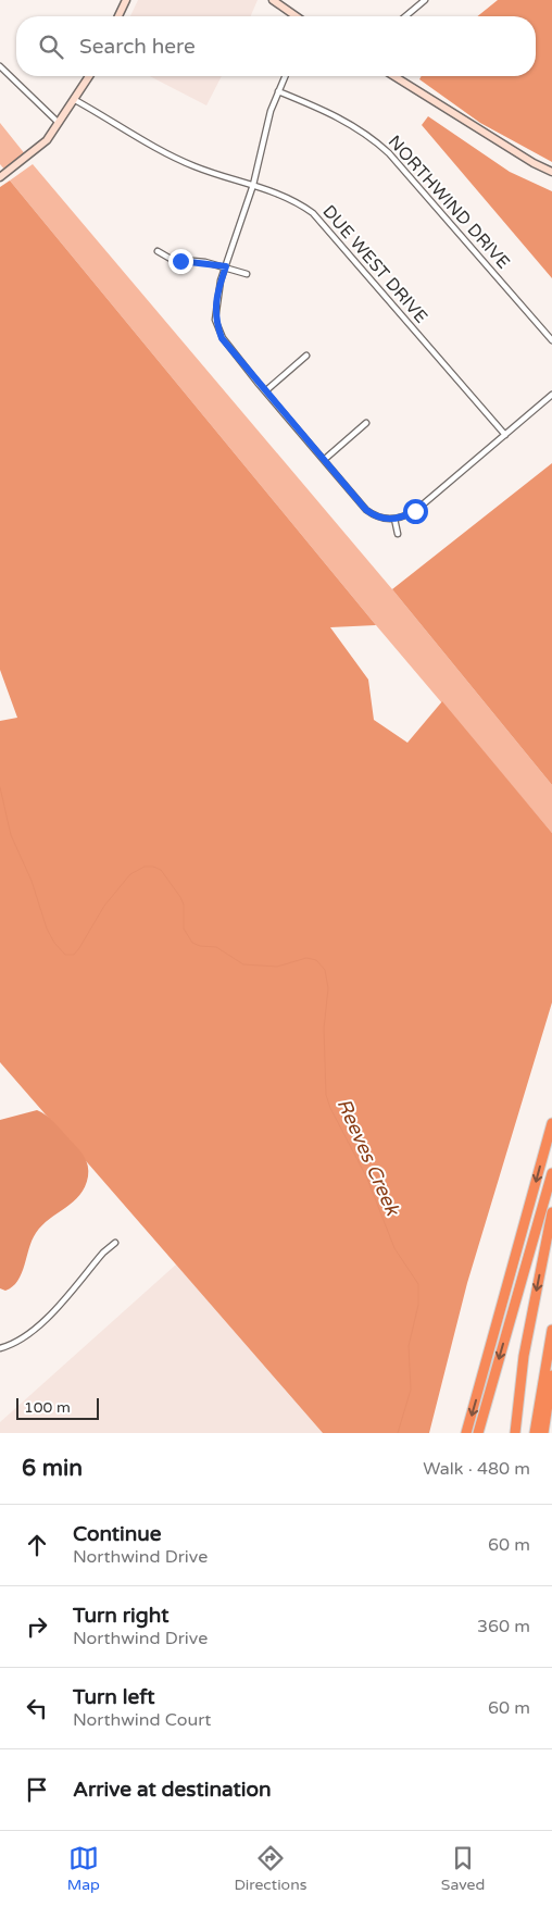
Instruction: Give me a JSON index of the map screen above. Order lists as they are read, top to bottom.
{
  "streets": {
    "street": ["NORTHWIND DRIVE", "DUE WEST DRIVE"]
  },
  "water": ["Reeves Creek"],
  "scale_bar": "100 m",
  "page": {
    "search": "Search here",
    "scale": "100 m",
    "heading": ["6 min", "Walk · 480 m"],
    "list": [
      ["Continue", "Northwind Drive", "60 m"],
      ["Turn right", "Northwind Drive", "360 m"],
      ["Turn left", "Northwind Court", "60 m"],
      "Arrive at destination"
    ],
    "nav": ["Map", "Directions", "Saved"]
  }
}
